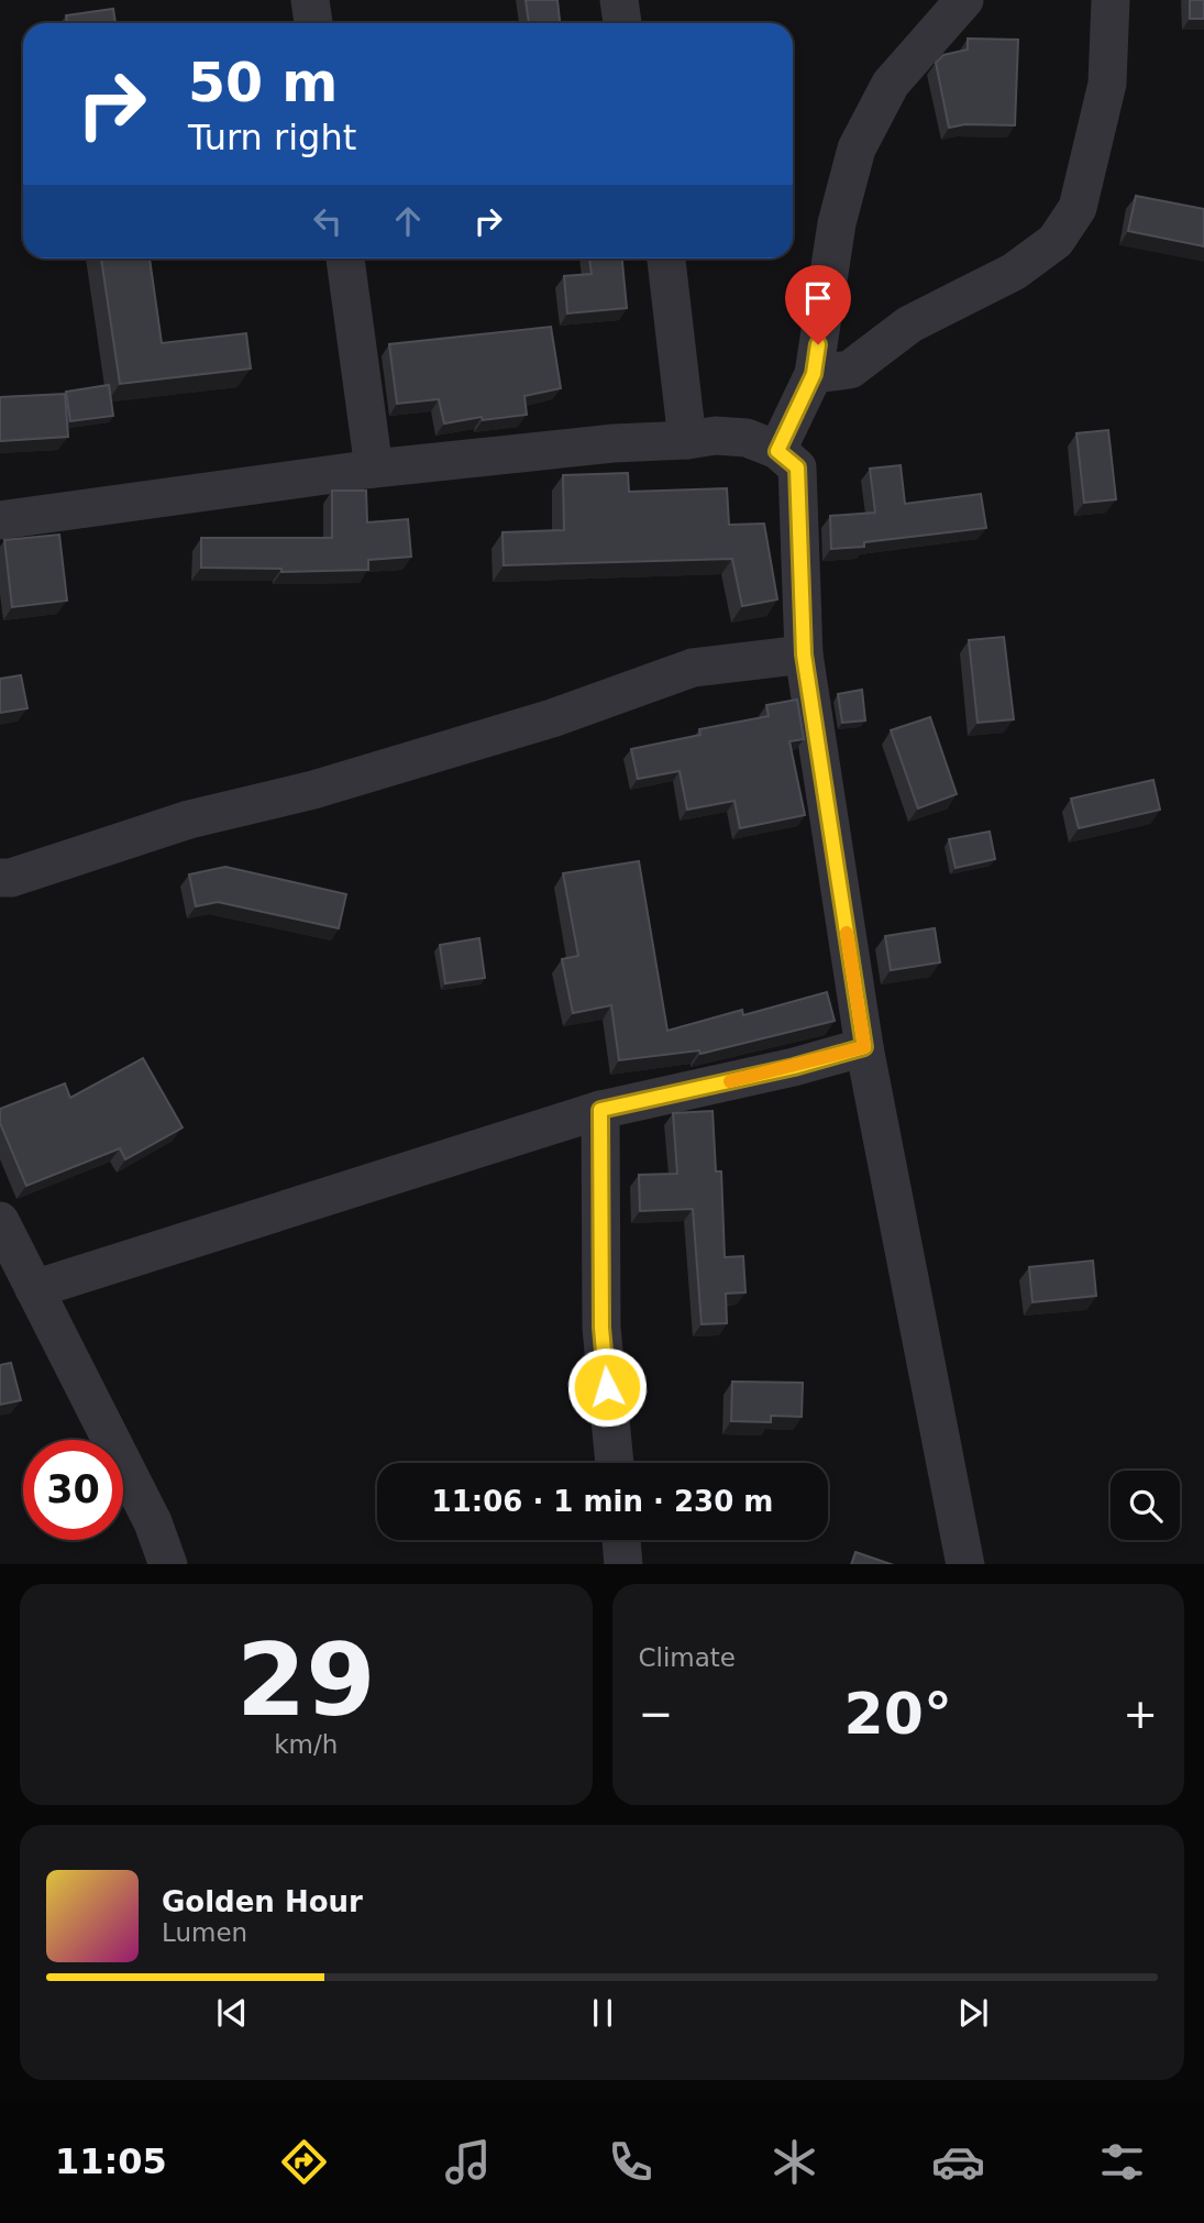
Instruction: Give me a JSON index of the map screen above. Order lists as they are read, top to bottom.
{
  "page": {
    "turn": ["50 m", "Turn right"],
    "limit": "30",
    "trip": "11:06 · 1 min · 230 m",
    "tile": [
      ["29", "km/h"],
      "Climate"
    ],
    "heat": ["−", "20°", "+"],
    "song": ["Golden Hour", "Lumen"],
    "tabs": "11:05"
  }
}
